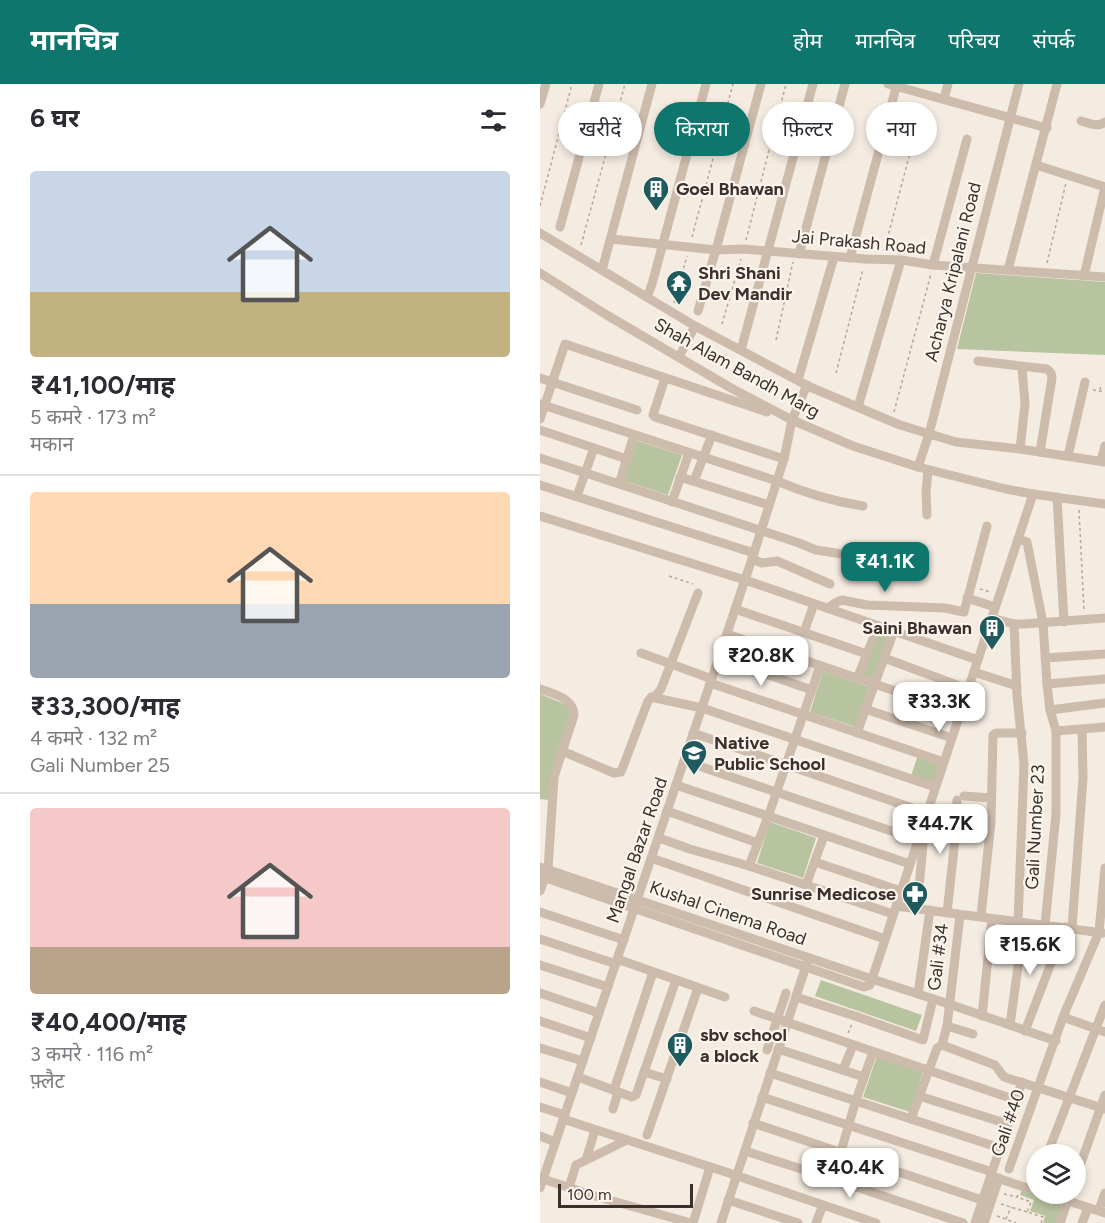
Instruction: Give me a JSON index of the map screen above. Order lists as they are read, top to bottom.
{
  "streets": {
    "street": [
      "Jai Prakash Road",
      "Acharya Kripalani Road",
      "Shah Alam Bandh Marg",
      "Gali Number 23",
      "Mangal Bazar Road",
      "Kushal Cinema Road",
      "Gali #34",
      "Gali #40"
    ]
  },
  "crossings": [
    ["Jai Prakash Road", "Acharya Kripalani Road"],
    ["Jai Prakash Road", "Mangal Bazar Road"],
    ["Acharya Kripalani Road", "Shah Alam Bandh Marg"],
    ["Shah Alam Bandh Marg", "Mangal Bazar Road"],
    ["Mangal Bazar Road", "Kushal Cinema Road"],
    ["Kushal Cinema Road", "Gali #34"],
    ["Kushal Cinema Road", "Gali #40"]
  ],
  "places": {
    "building": ["Goel Bhawan", "Saini Bhawan", "sbv school a block"],
    "temple": ["Shri Shani Dev Mandir"],
    "school or university": ["Native Public School"],
    "pharmacy": ["Sunrise Medicose"]
  },
  "scale_bar": "100 m",
  "page": {
    "header": "मानचित्र",
    "nav": [
      "होम",
      "मानचित्र",
      "परिचय",
      "संपर्क"
    ],
    "heading": "6 घर",
    "chip": [
      "खरीदें",
      "किराया",
      "फ़िल्टर",
      "नया"
    ],
    "list": [
      {
        "name": "₹41,100/माह",
        "note": "5 कमरे · 173 m² · मकान"
      },
      {
        "name": "₹33,300/माह",
        "note": "4 कमरे · 132 m² · Gali Number 25"
      },
      {
        "name": "₹40,400/माह",
        "note": "3 कमरे · 116 m² · फ़्लैट"
      }
    ],
    "price": [
      "₹41.1K",
      "₹20.8K",
      "₹33.3K",
      "₹44.7K",
      "₹15.6K",
      "₹40.4K"
    ],
    "scale": "100 m"
  }
}
